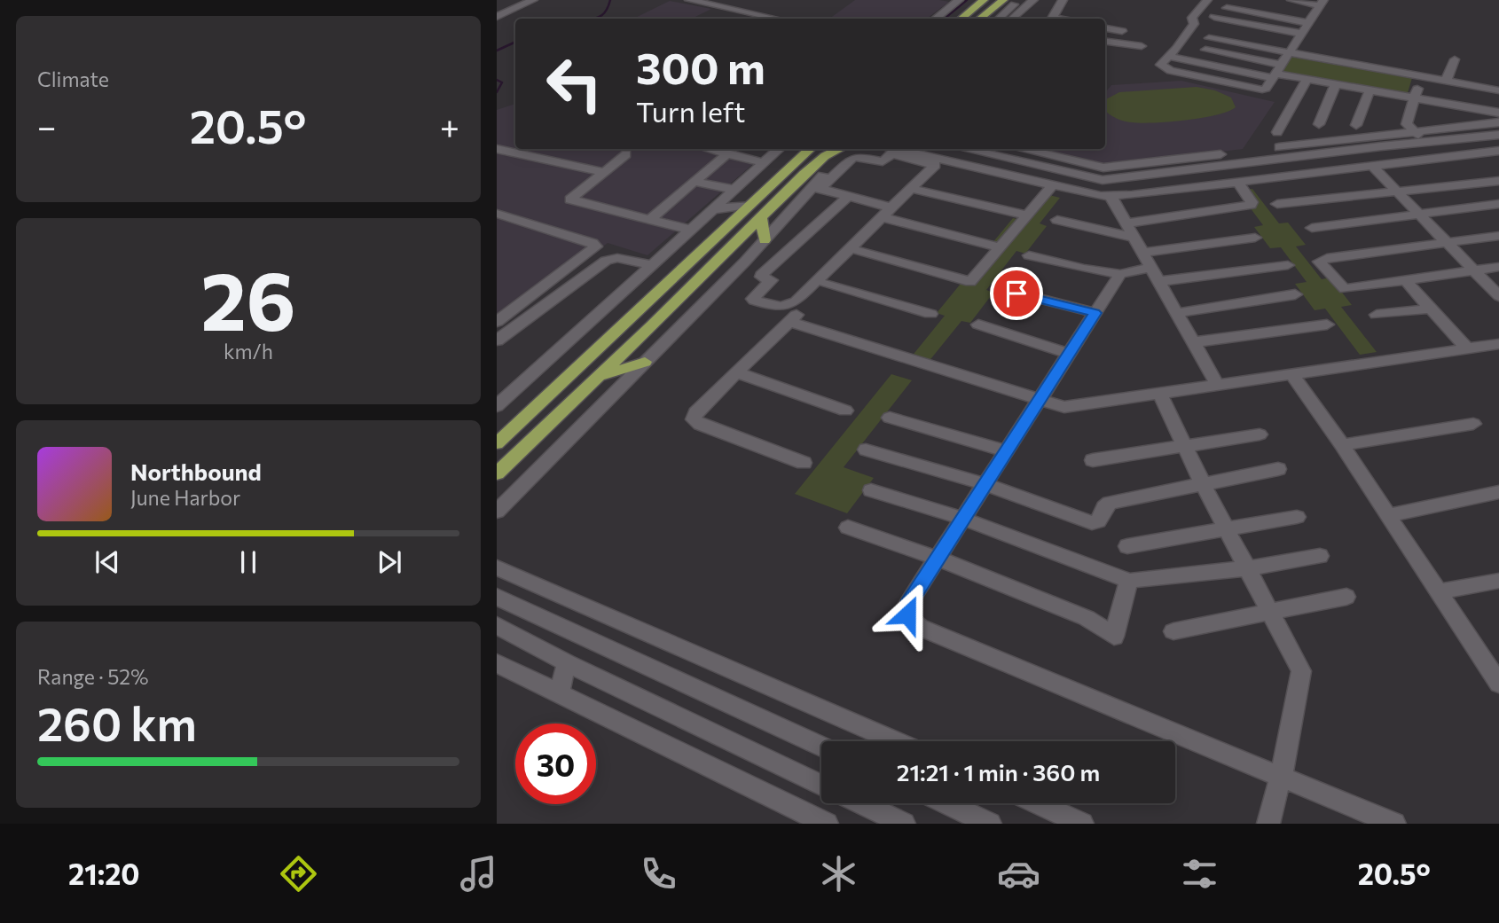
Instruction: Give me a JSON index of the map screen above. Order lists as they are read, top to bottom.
{
  "page": {
    "tile": [
      "Climate",
      ["26", "km/h"],
      ["Range · 52%", "260 km"]
    ],
    "turn": ["300 m", "Turn left"],
    "heat": ["−", "20.5°", "+"],
    "song": ["Northbound", "June Harbor"],
    "limit": "30",
    "trip": "21:21 · 1 min · 360 m",
    "tabs": ["21:20", "20.5°"]
  }
}
